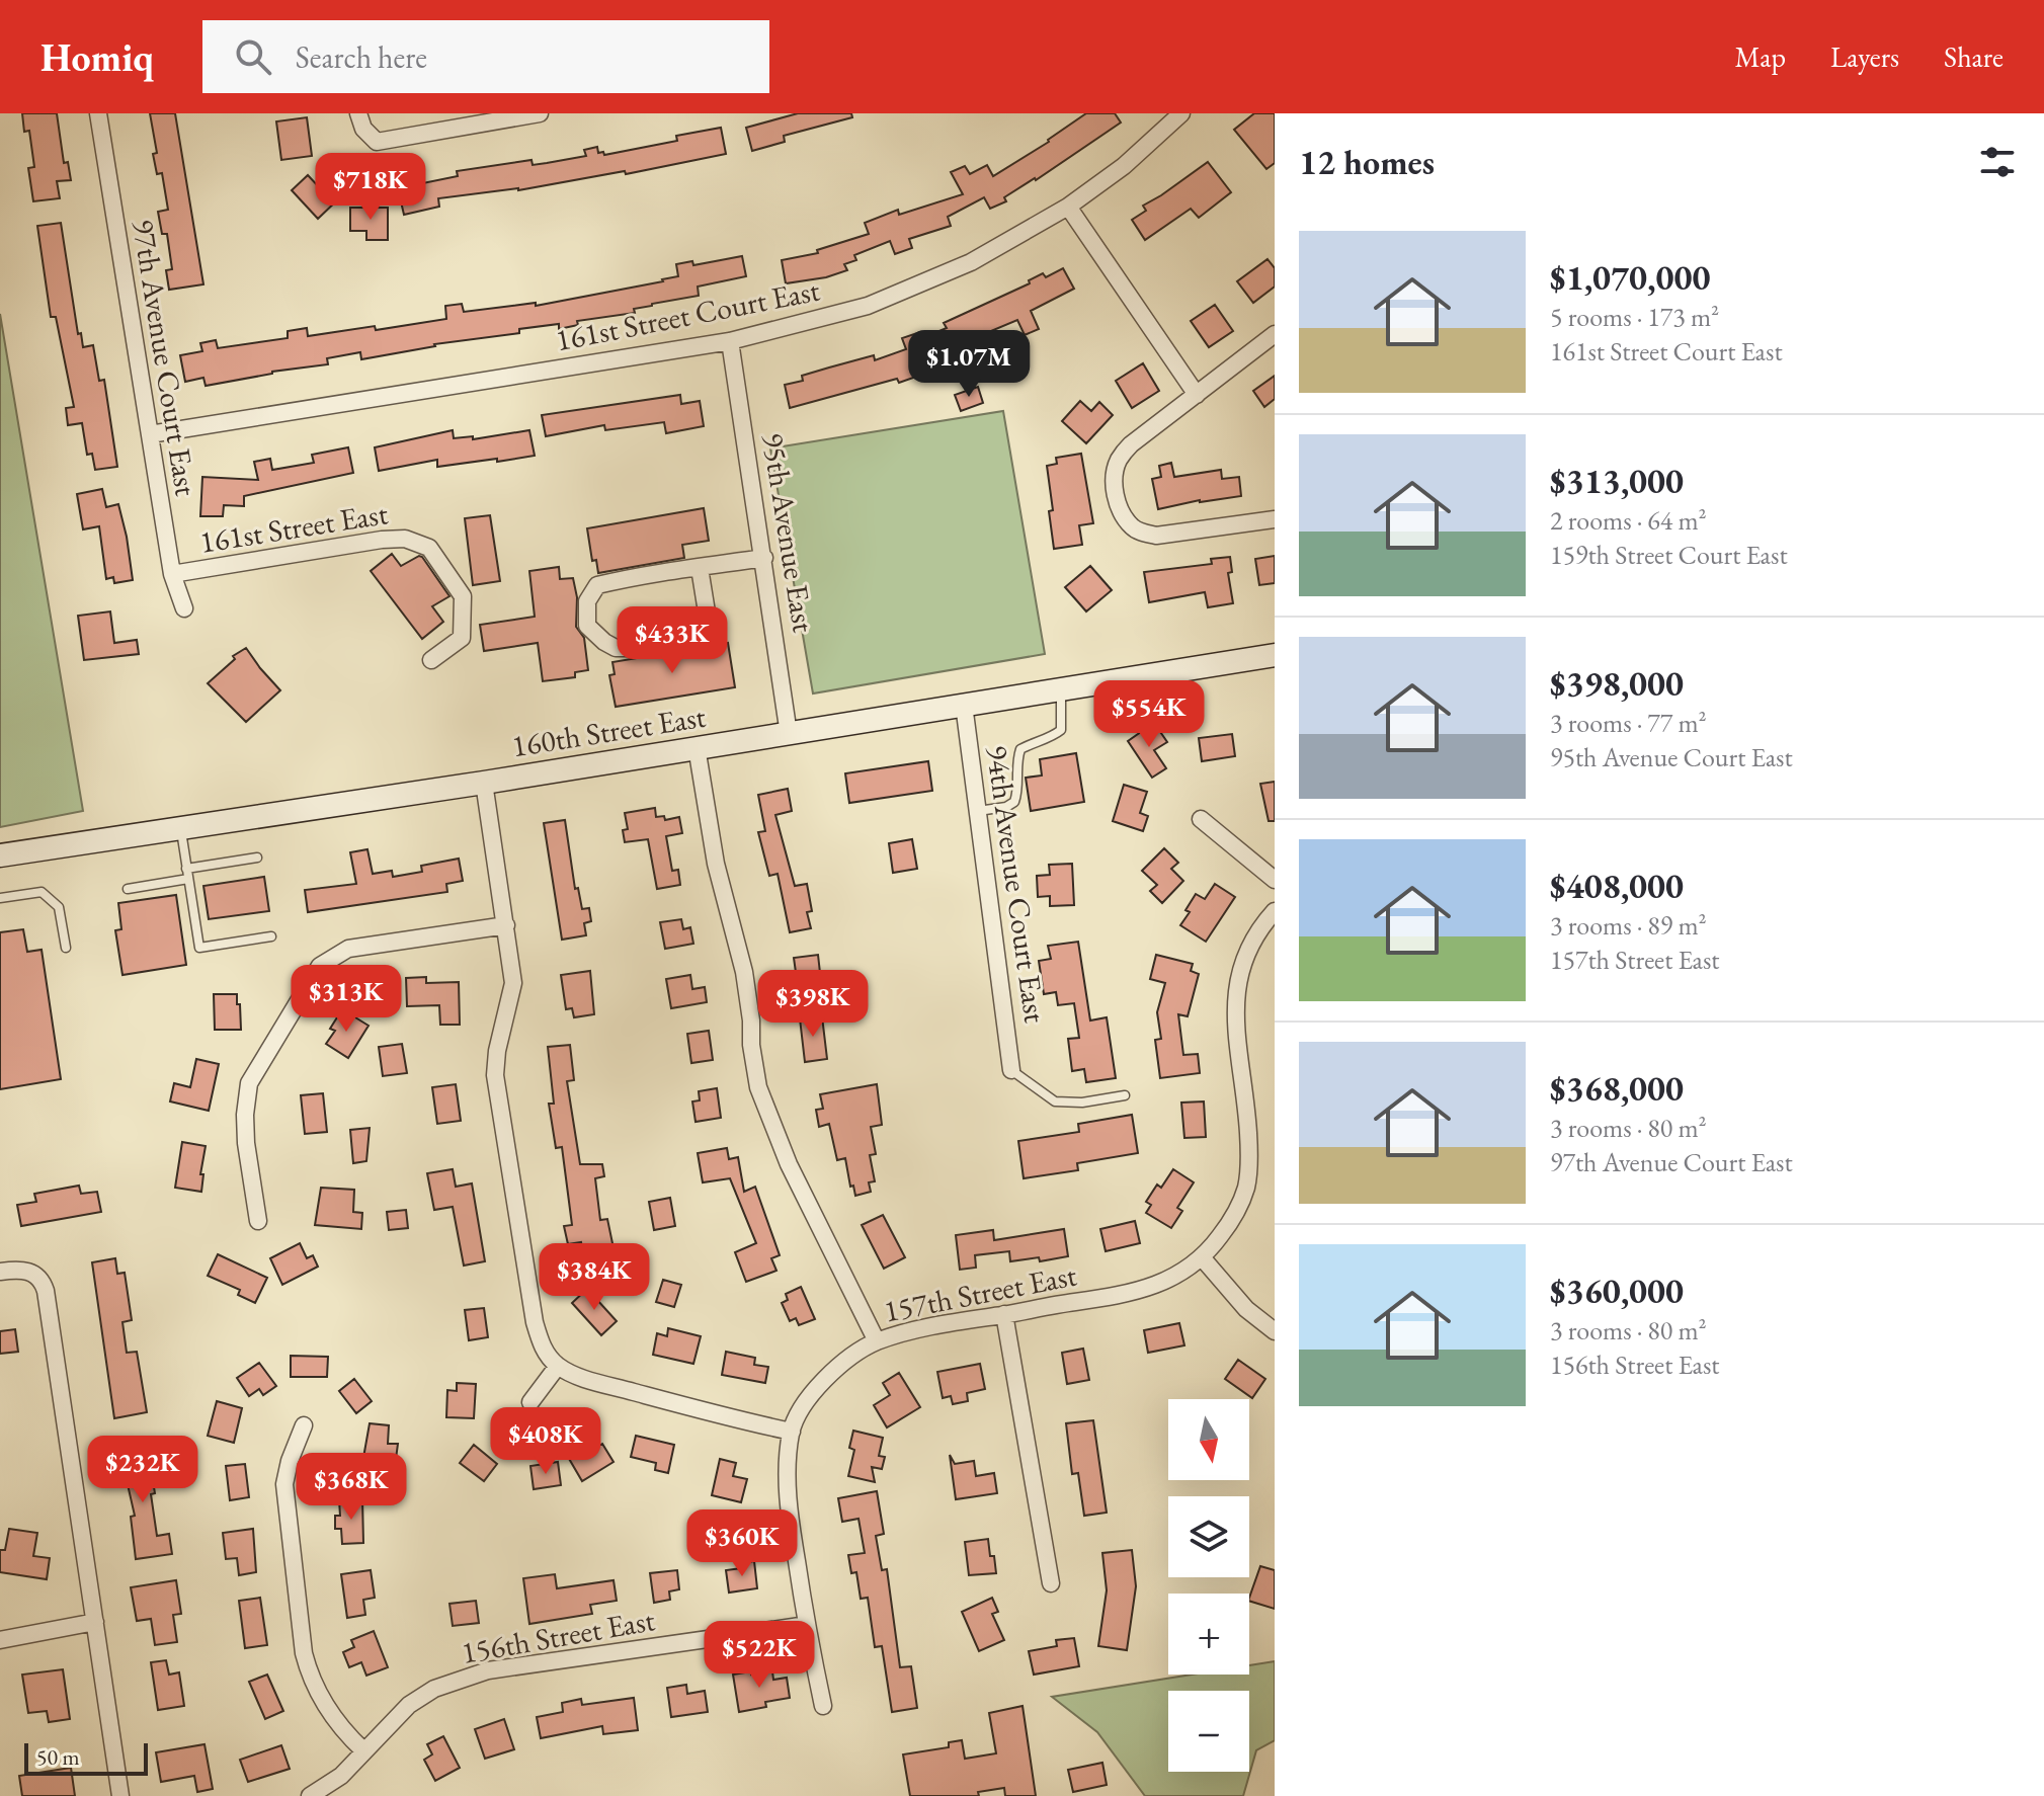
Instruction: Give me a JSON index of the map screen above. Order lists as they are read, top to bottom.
{
  "streets": {
    "main road": ["160th Street East"],
    "street": [
      "161st Street Court East",
      "97th Avenue Court East",
      "161st Street East",
      "95th Avenue East",
      "94th Avenue Court East",
      "157th Street East",
      "156th Street East"
    ]
  },
  "crossings": [
    ["161st Street Court East", "97th Avenue Court East"],
    ["161st Street Court East", "95th Avenue East"],
    ["97th Avenue Court East", "161st Street East"],
    ["95th Avenue East", "160th Street East"],
    ["160th Street East", "94th Avenue Court East"]
  ],
  "scale_bar": "50 m",
  "north": "bottom",
  "page": {
    "header": "Homiq",
    "search": "Search here",
    "nav": ["Map", "Layers", "Share"],
    "heading": "12 homes",
    "price": [
      "$718K",
      "$1.07M",
      "$433K",
      "$554K",
      "$313K",
      "$398K",
      "$384K",
      "$408K",
      "$232K",
      "$368K",
      "$360K",
      "$522K"
    ],
    "list": [
      {
        "name": "$1,070,000",
        "note": "5 rooms · 173 m² · 161st Street Court East"
      },
      {
        "name": "$313,000",
        "note": "2 rooms · 64 m² · 159th Street Court East"
      },
      {
        "name": "$398,000",
        "note": "3 rooms · 77 m² · 95th Avenue Court East"
      },
      {
        "name": "$408,000",
        "note": "3 rooms · 89 m² · 157th Street East"
      },
      {
        "name": "$368,000",
        "note": "3 rooms · 80 m² · 97th Avenue Court East"
      },
      {
        "name": "$360,000",
        "note": "3 rooms · 80 m² · 156th Street East"
      }
    ],
    "map_buttons": ["+", "−"],
    "scale": "50 m"
  }
}
